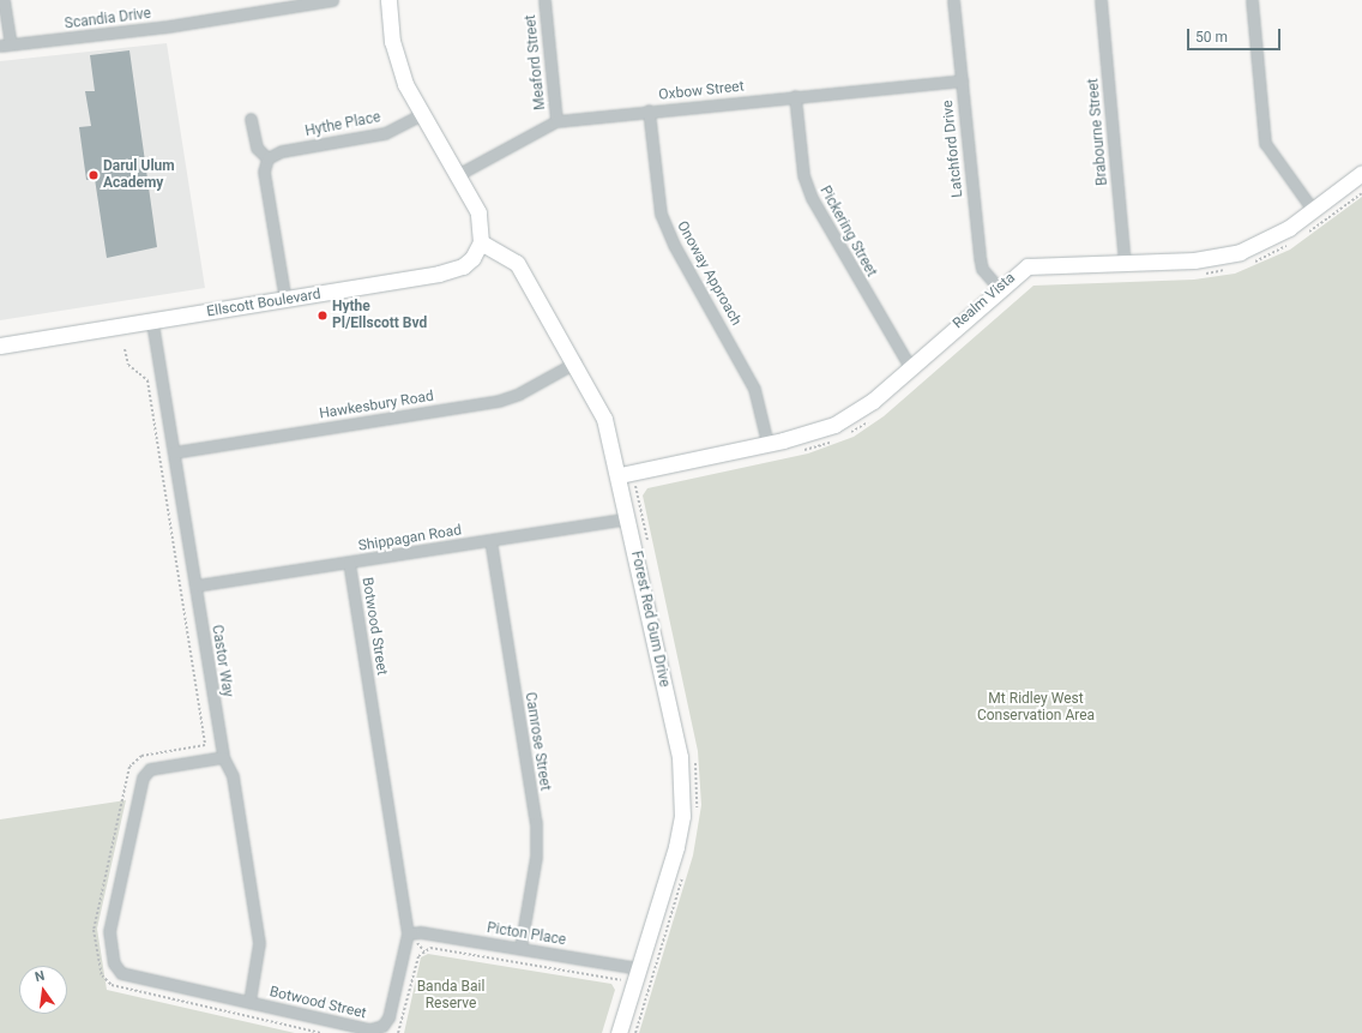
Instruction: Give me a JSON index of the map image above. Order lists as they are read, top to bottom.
{
  "streets": {
    "street": [
      "Scandia Drive",
      "Meaford Street",
      "Oxbow Street",
      "Hythe Place",
      "Brabourne Street",
      "Latchford Drive",
      "Pickering Street",
      "Onoway Approach",
      "Realm Vista",
      "Ellscott Boulevard",
      "Hawkesbury Road",
      "Shippagan Road",
      "Forest Red Gum Drive",
      "Botwood Street",
      "Castor Way",
      "Camrose Street",
      "Picton Place"
    ]
  },
  "crossings": [
    ["Meaford Street", "Oxbow Street"],
    ["Oxbow Street", "Latchford Drive"],
    ["Oxbow Street", "Pickering Street"],
    ["Oxbow Street", "Onoway Approach"],
    ["Brabourne Street", "Realm Vista"],
    ["Latchford Drive", "Realm Vista"],
    ["Pickering Street", "Realm Vista"],
    ["Onoway Approach", "Realm Vista"],
    ["Realm Vista", "Forest Red Gum Drive"],
    ["Ellscott Boulevard", "Forest Red Gum Drive"],
    ["Ellscott Boulevard", "Castor Way"],
    ["Hawkesbury Road", "Forest Red Gum Drive"],
    ["Hawkesbury Road", "Castor Way"],
    ["Shippagan Road", "Forest Red Gum Drive"],
    ["Shippagan Road", "Botwood Street"],
    ["Shippagan Road", "Castor Way"],
    ["Shippagan Road", "Camrose Street"],
    ["Forest Red Gum Drive", "Picton Place"],
    ["Botwood Street", "Castor Way"],
    ["Botwood Street", "Picton Place"],
    ["Camrose Street", "Picton Place"]
  ],
  "parks": ["Mt Ridley West Conservation Area", "Banda Bail Reserve"],
  "places": ["Darul Ulum Academy", "Hythe Pl/Ellscott Bvd"],
  "scale_bar": "50 m",
  "north": "top"
}
